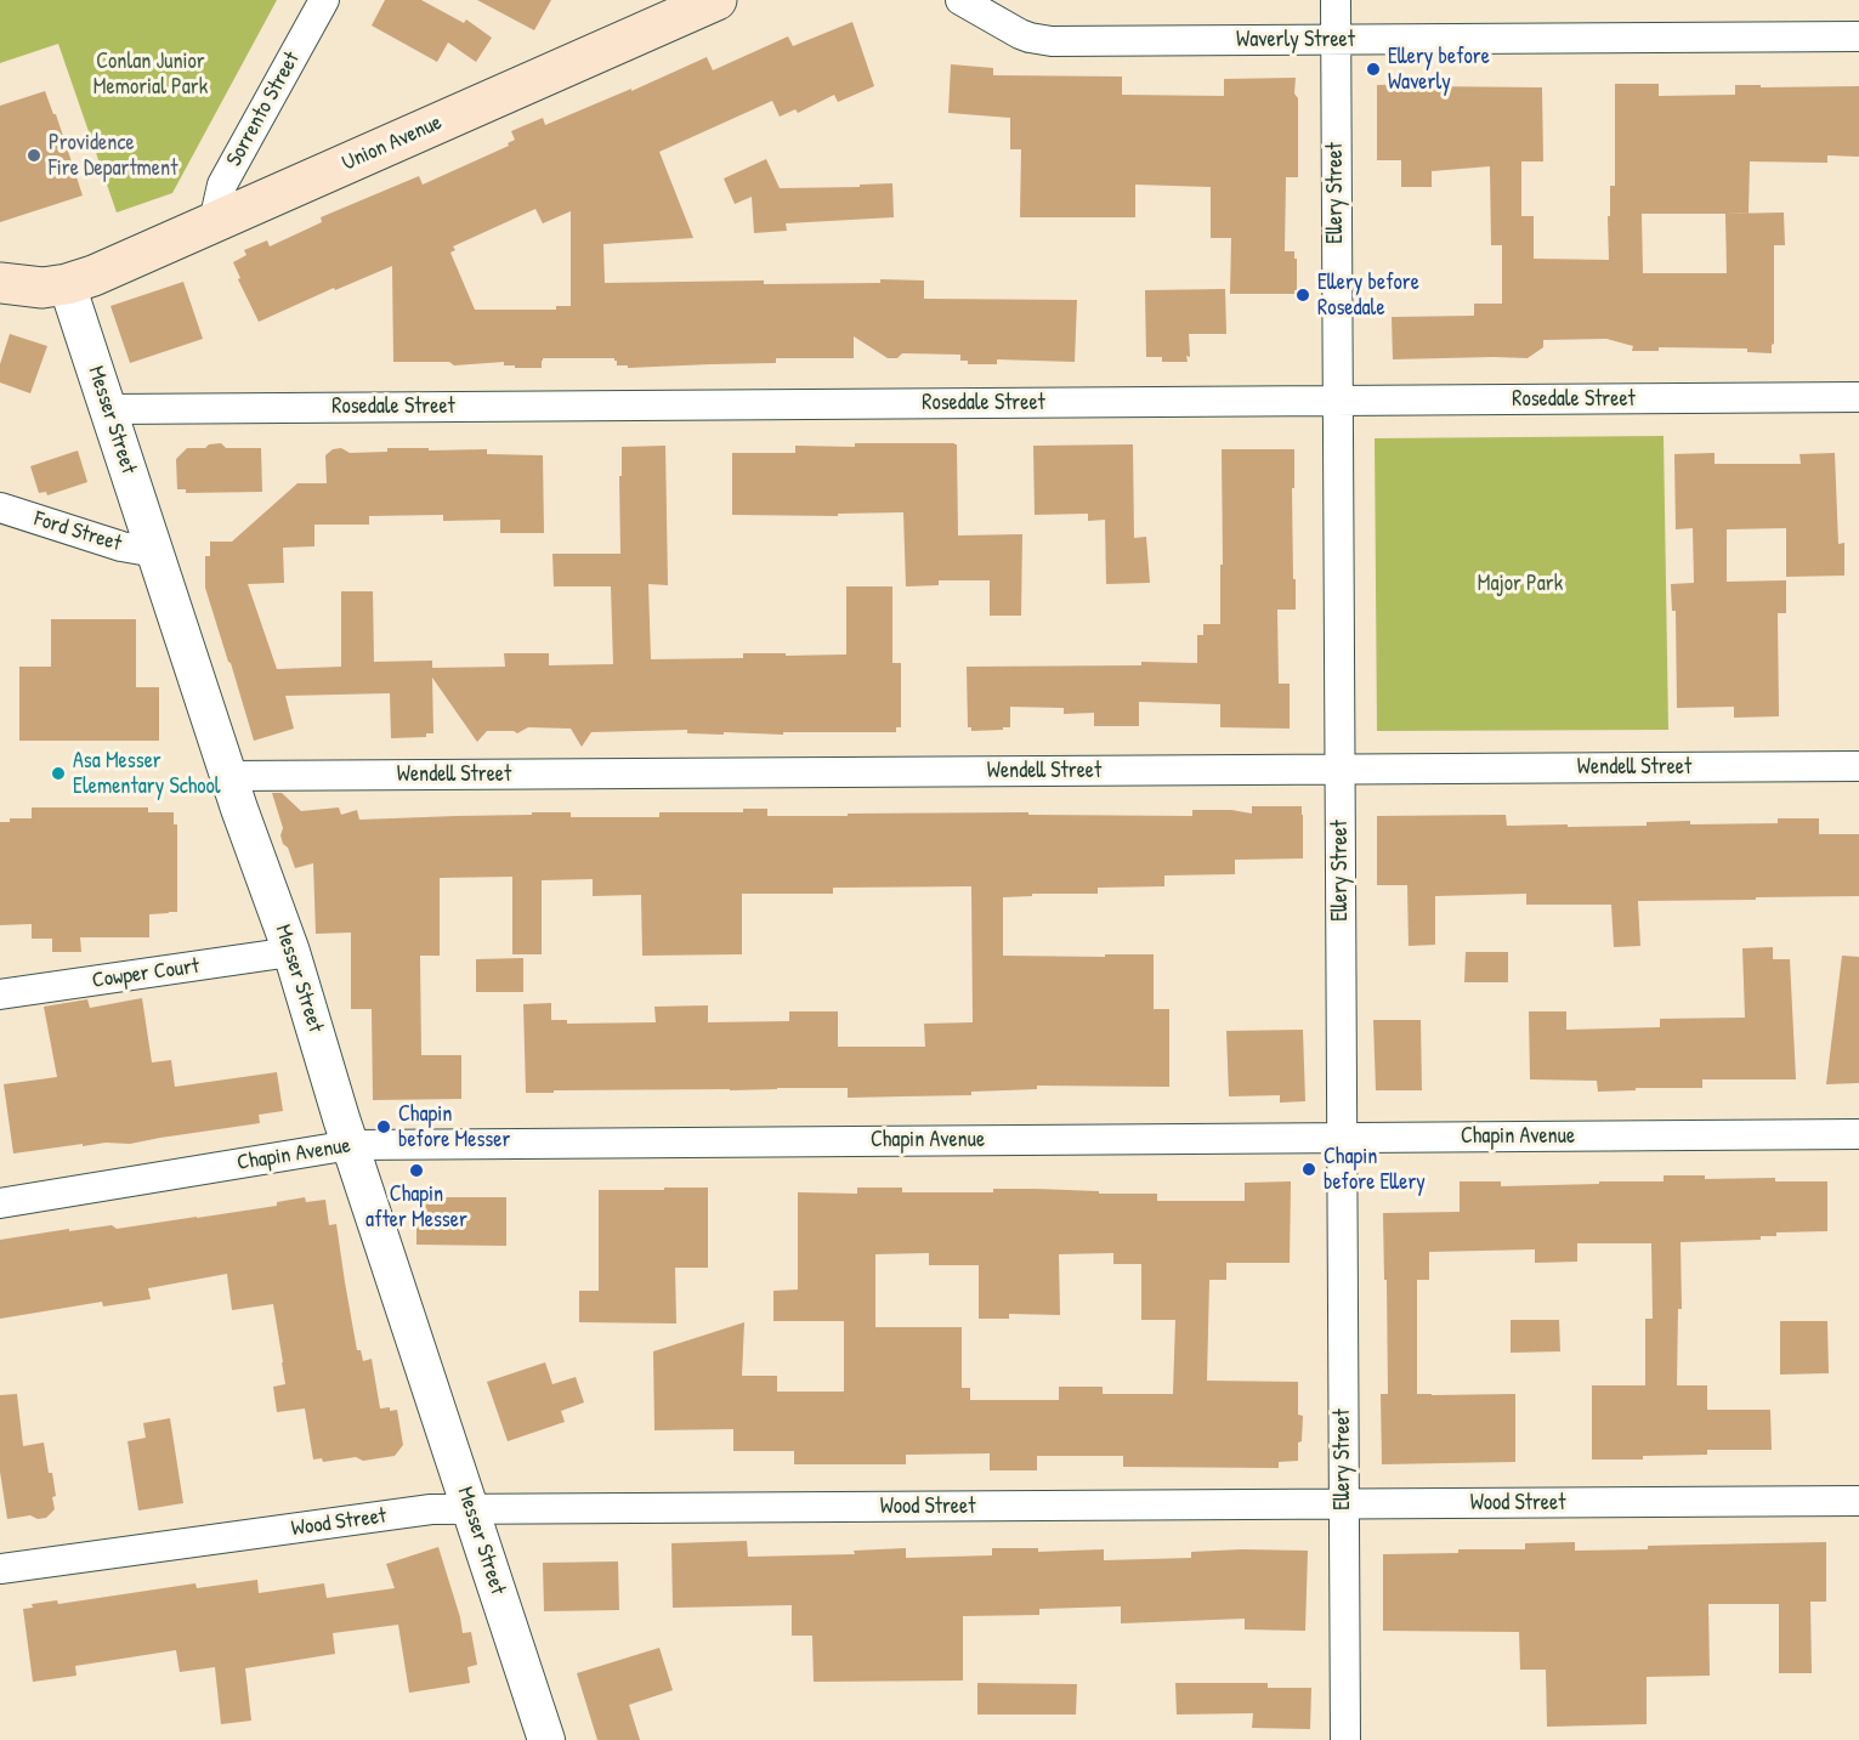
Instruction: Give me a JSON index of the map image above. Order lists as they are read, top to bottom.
{
  "streets": {
    "main road": ["Union Avenue"],
    "street": [
      "Waverly Street",
      "Sorrento Street",
      "Ellery Street",
      "Rosedale Street",
      "Messer Street",
      "Ford Street",
      "Wendell Street",
      "Cowper Court",
      "Chapin Avenue",
      "Wood Street"
    ]
  },
  "crossings": [
    ["Waverly Street", "Ellery Street"],
    ["Sorrento Street", "Union Avenue"],
    ["Union Avenue", "Messer Street"],
    ["Ellery Street", "Rosedale Street"],
    ["Ellery Street", "Wendell Street"],
    ["Ellery Street", "Chapin Avenue"],
    ["Ellery Street", "Wood Street"],
    ["Rosedale Street", "Messer Street"],
    ["Messer Street", "Ford Street"],
    ["Messer Street", "Wendell Street"],
    ["Messer Street", "Cowper Court"],
    ["Messer Street", "Chapin Avenue"],
    ["Messer Street", "Wood Street"]
  ],
  "parks": ["Conlan Junior Memorial Park", "Major Park"],
  "places": [
    "Ellery before Waverly",
    "Providence Fire Department",
    "Ellery before Rosedale",
    "Asa Messer Elementary School",
    "Chapin before Messer",
    "Chapin before Ellery",
    "Chapin after Messer"
  ]
}
